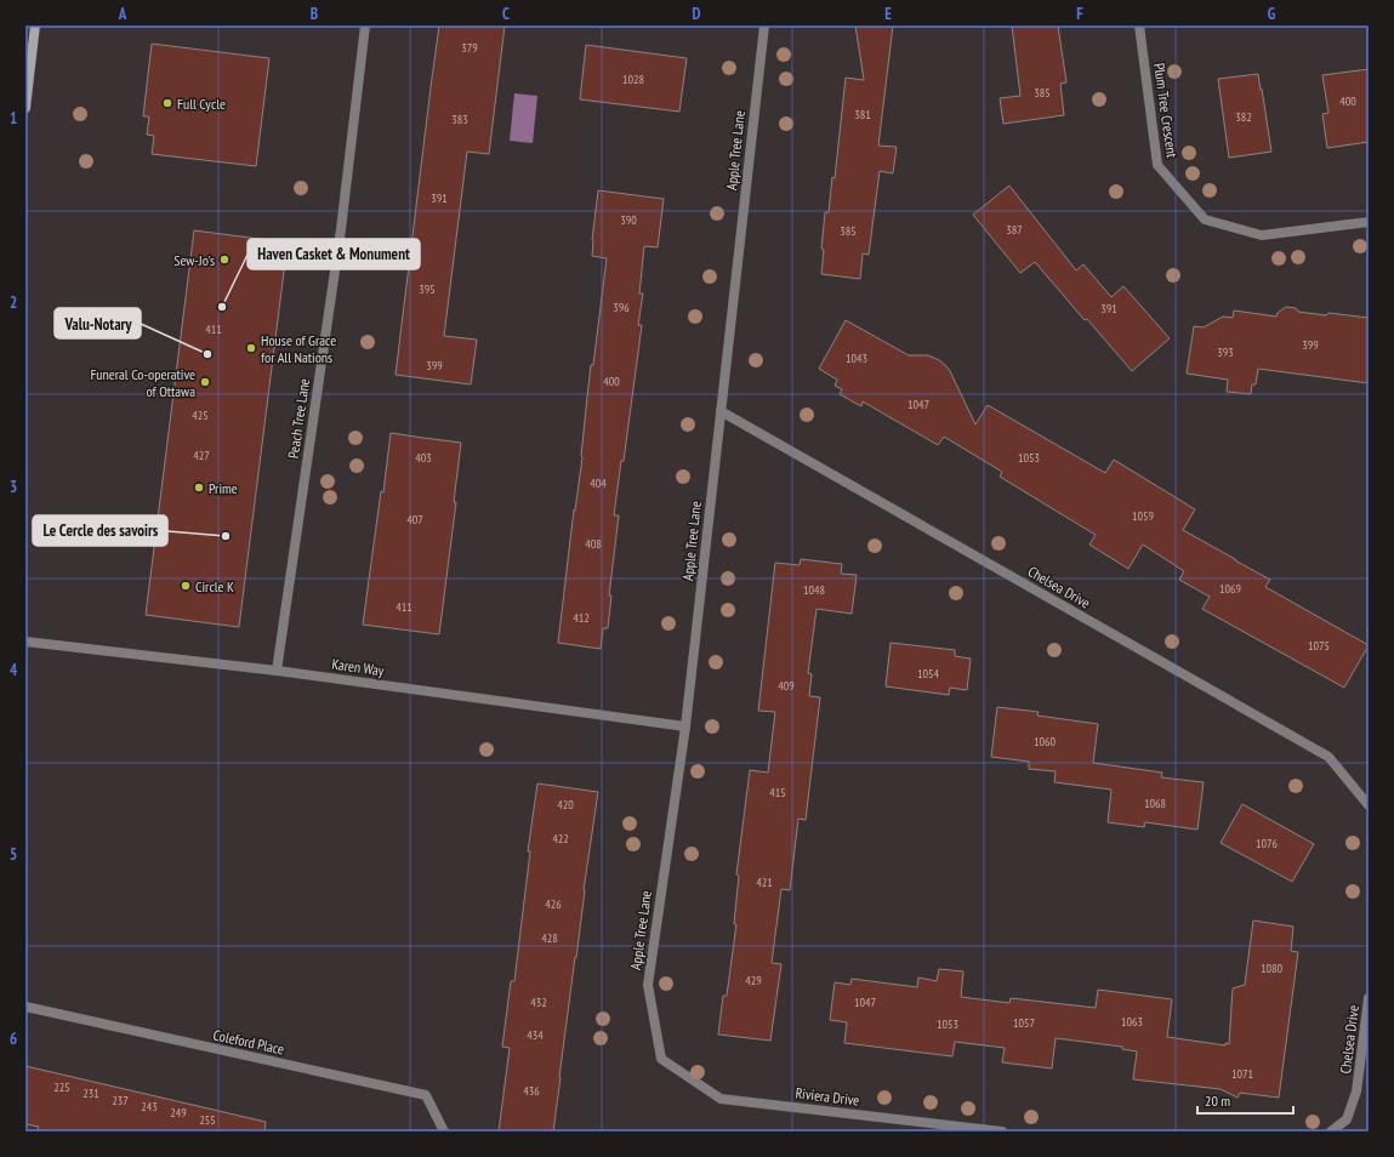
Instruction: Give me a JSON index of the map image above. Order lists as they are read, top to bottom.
{
  "streets": {
    "street": [
      "Plum Tree Crescent",
      "Apple Tree Lane",
      "Peach Tree Lane",
      "Chelsea Drive",
      "Karen Way",
      "Coleford Place",
      "Riviera Drive"
    ]
  },
  "crossings": [
    ["Apple Tree Lane", "Chelsea Drive"],
    ["Apple Tree Lane", "Karen Way"],
    ["Apple Tree Lane", "Riviera Drive"],
    ["Peach Tree Lane", "Karen Way"]
  ],
  "places": [
    "Full Cycle",
    "Sew-Jo's",
    "Haven Casket & Monument",
    "House of Grace for All Nations",
    "Valu-Notary",
    "Funeral Co-operative of Ottawa",
    "Prime",
    "Le Cercle des savoirs",
    "Circle K"
  ],
  "house_numbers": [
    "379",
    "1028",
    "385",
    "400",
    "381",
    "382",
    "383",
    "391",
    "390",
    "387",
    "385",
    "395",
    "396",
    "391",
    "411",
    "399",
    "393",
    "1043",
    "399",
    "400",
    "1047",
    "425",
    "427",
    "403",
    "1053",
    "404",
    "1059",
    "407",
    "408",
    "1069",
    "1048",
    "411",
    "412",
    "1075",
    "1054",
    "409",
    "1060",
    "415",
    "1068",
    "420",
    "422",
    "1076",
    "421",
    "426",
    "428",
    "1080",
    "429",
    "432",
    "1047",
    "1063",
    "1057",
    "1053",
    "434",
    "1071",
    "225",
    "436",
    "231",
    "237",
    "243",
    "249",
    "255"
  ],
  "scale_bar": "20 m",
  "grid": {
    "columns": [
      "A",
      "B",
      "C",
      "D",
      "E",
      "F",
      "G"
    ],
    "rows": [
      "1",
      "2",
      "3",
      "4",
      "5",
      "6"
    ]
  }
}
